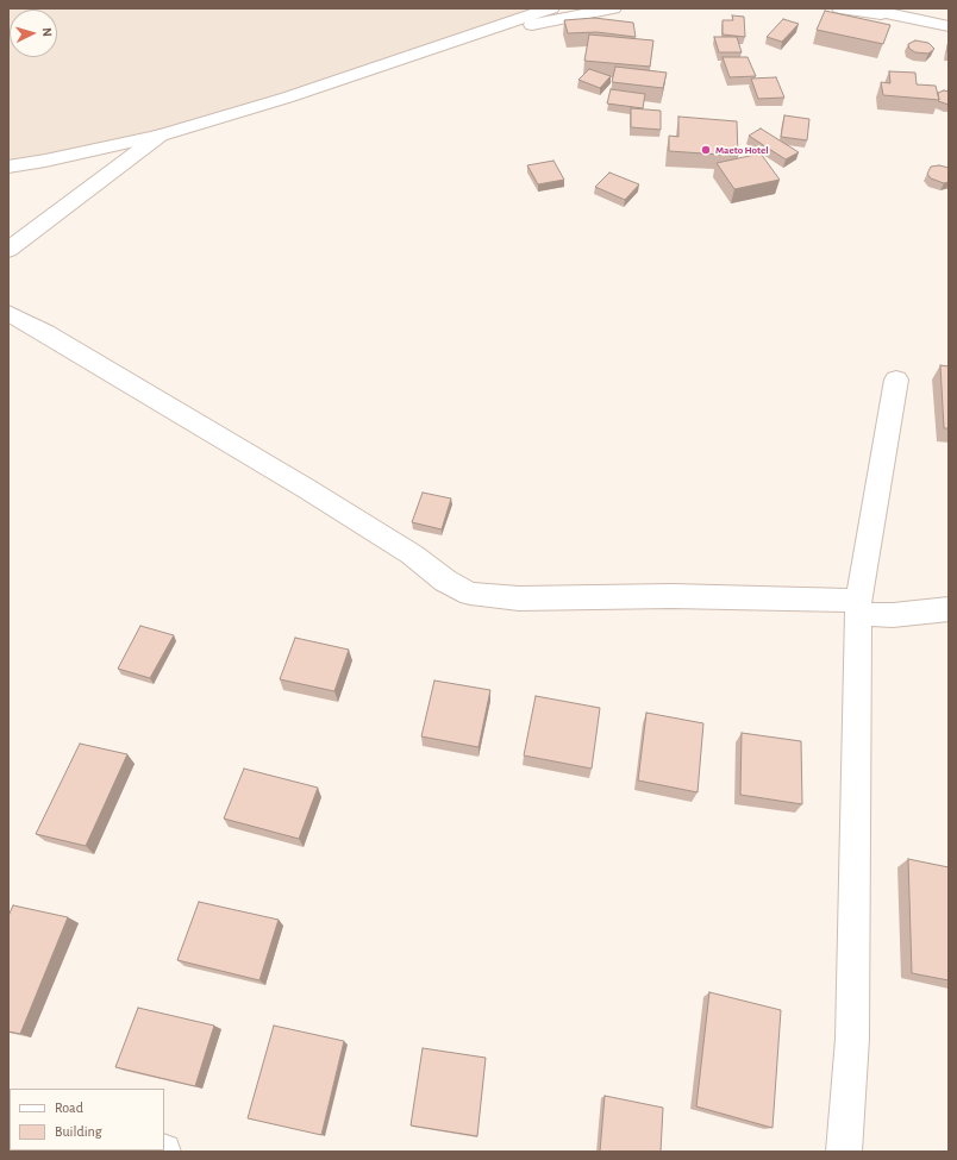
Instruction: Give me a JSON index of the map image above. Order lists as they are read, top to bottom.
{
  "places": ["Maeto Hotel"],
  "legend": ["Road", "Building"],
  "north": "right"
}
